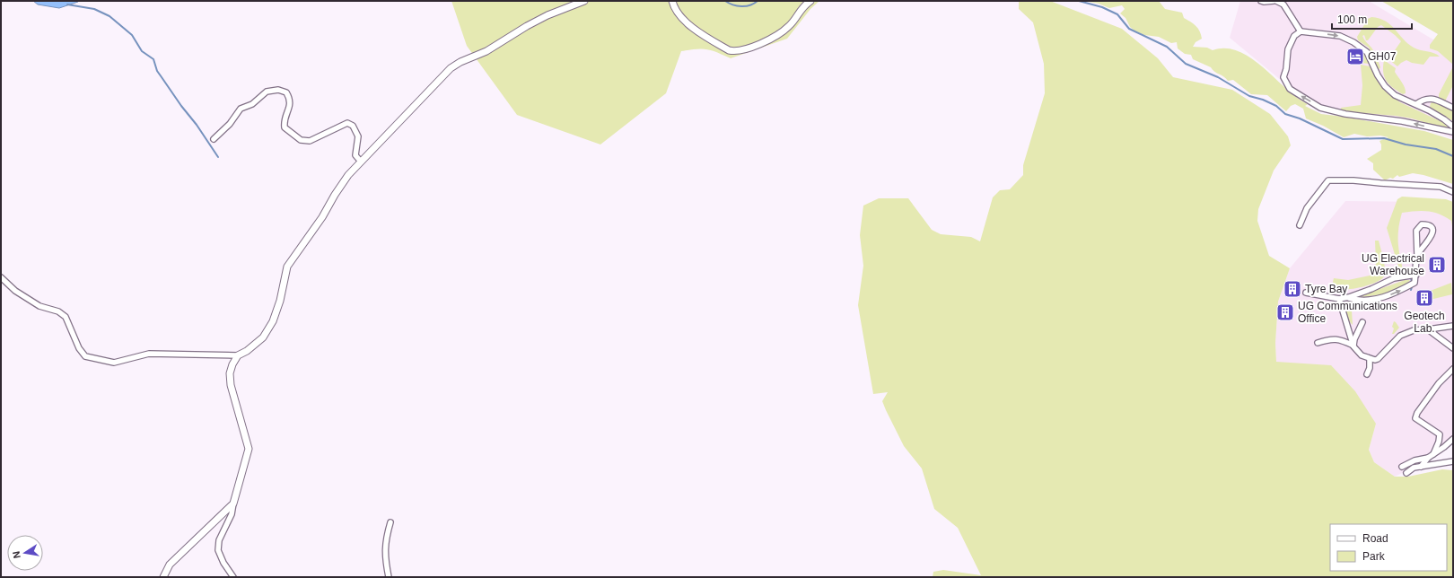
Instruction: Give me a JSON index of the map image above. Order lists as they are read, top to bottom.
{
  "places": {
    "hotel": ["GH07"],
    "building": [
      "UG Electrical Warehouse",
      "Tyre Bay",
      "Geotech Lab.",
      "UG Communications Office"
    ]
  },
  "legend": ["Road", "Park"],
  "scale_bar": "100 m",
  "north": "left"
}
